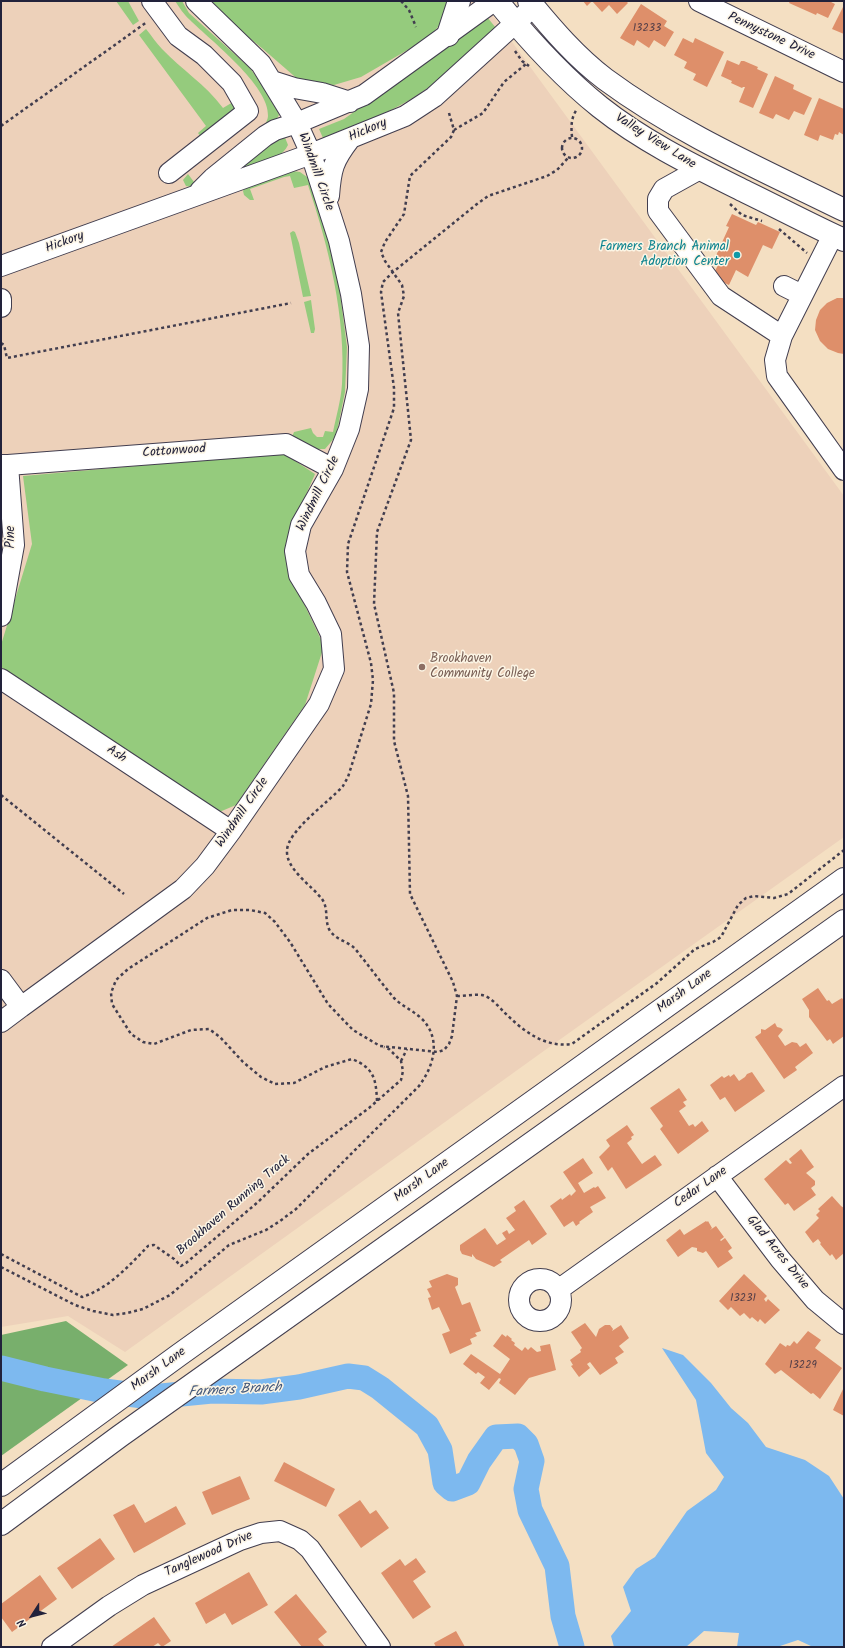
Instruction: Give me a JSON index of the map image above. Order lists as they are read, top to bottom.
{
  "streets": {
    "main road": ["Valley View Lane", "Marsh Lane"],
    "street": [
      "Pennystone Drive",
      "Hickory",
      "Windmill Circle",
      "Cottonwood",
      "Pine",
      "Ash",
      "Cedar Lane",
      "Glad Acres Drive",
      "Tanglewood Drive"
    ],
    "path": ["Brookhaven Running Track"]
  },
  "crossings": [
    ["Hickory", "Valley View Lane"],
    ["Hickory", "Windmill Circle"],
    ["Windmill Circle", "Cottonwood"],
    ["Windmill Circle", "Ash"],
    ["Cottonwood", "Pine"],
    ["Cedar Lane", "Glad Acres Drive"]
  ],
  "water": ["Farmers Branch"],
  "places": ["Farmers Branch Animal Adoption Center", "Brookhaven Community College"],
  "house_numbers": ["13233", "13231", "13229"],
  "north": "bottom left"
}
